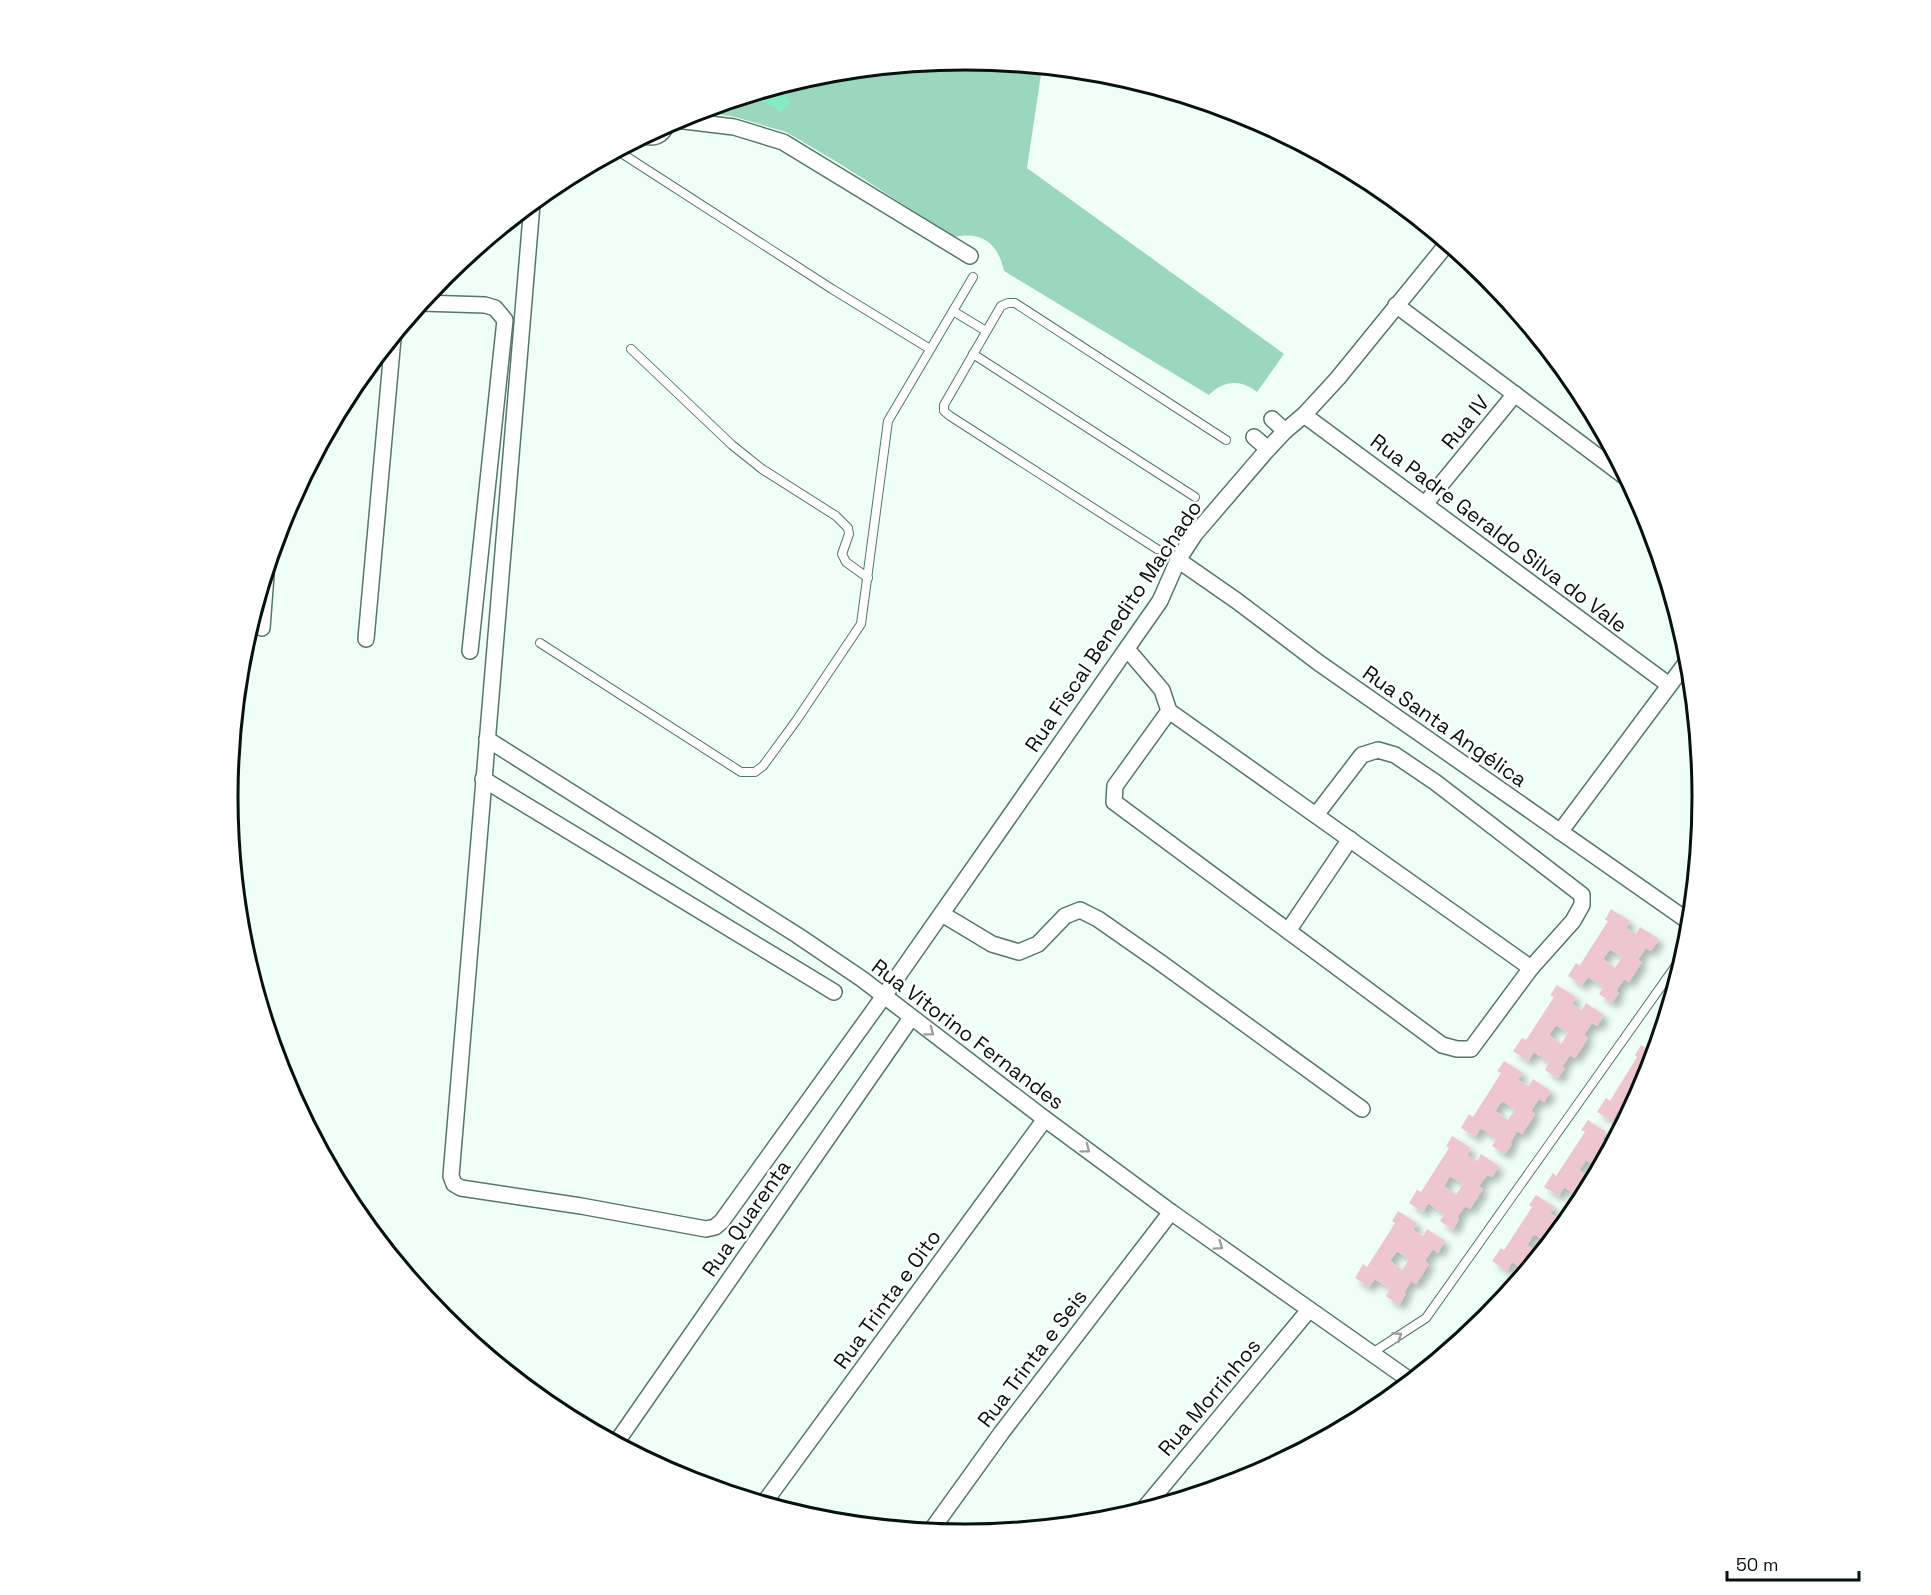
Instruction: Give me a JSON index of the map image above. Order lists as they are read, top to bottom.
{
  "streets": {
    "street": [
      "Rua IV",
      "Rua Padre Geraldo Silva do Vale",
      "Rua Fiscal Benedito Machado",
      "Rua Santa Angélica",
      "Rua Vitorino Fernandes",
      "Rua Quarenta",
      "Rua Trinta e Oito",
      "Rua Trinta e Seis",
      "Rua Morrinhos"
    ]
  },
  "crossings": [
    ["Rua IV", "Rua Padre Geraldo Silva do Vale"],
    ["Rua Padre Geraldo Silva do Vale", "Rua Fiscal Benedito Machado"],
    ["Rua Fiscal Benedito Machado", "Rua Santa Angélica"],
    ["Rua Fiscal Benedito Machado", "Rua Vitorino Fernandes"],
    ["Rua Vitorino Fernandes", "Rua Quarenta"],
    ["Rua Vitorino Fernandes", "Rua Trinta e Oito"],
    ["Rua Vitorino Fernandes", "Rua Trinta e Seis"],
    ["Rua Vitorino Fernandes", "Rua Morrinhos"]
  ],
  "one_way": ["Rua Vitorino Fernandes"],
  "scale_bar": "50 m"
}
